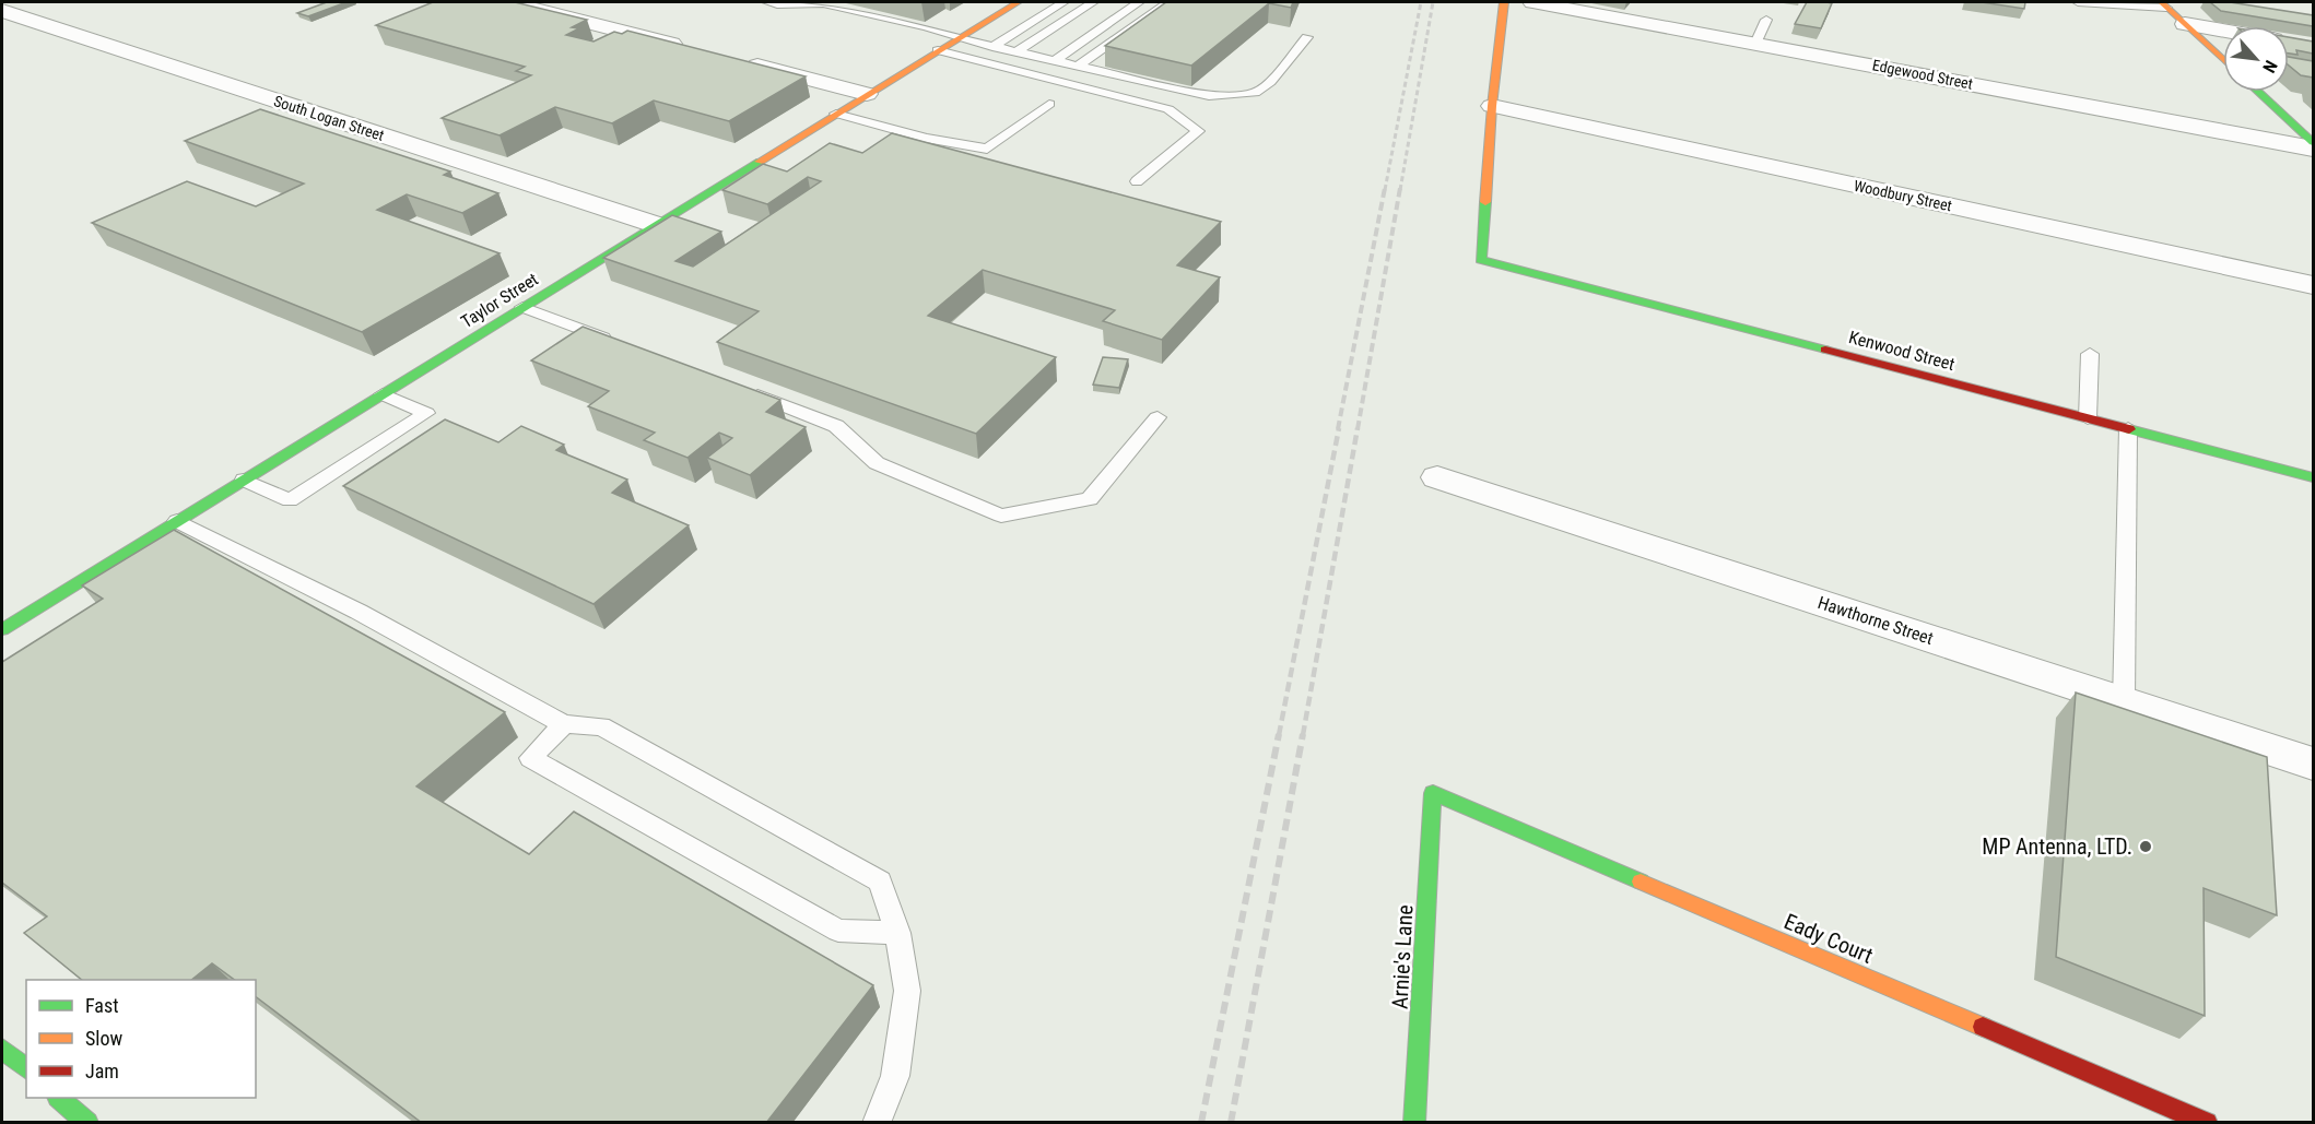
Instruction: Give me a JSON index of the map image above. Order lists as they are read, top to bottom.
{
  "streets": {
    "street": [
      "Edgewood Street",
      "South Logan Street",
      "Woodbury Street",
      "Taylor Street",
      "Kenwood Street",
      "Hawthorne Street",
      "Eady Court",
      "Arnie's Lane"
    ]
  },
  "crossings": [
    ["South Logan Street", "Taylor Street"],
    ["Woodbury Street", "Kenwood Street"],
    ["Eady Court", "Arnie's Lane"]
  ],
  "places": ["MP Antenna, LTD."],
  "legend": ["Fast", "Slow", "Jam"],
  "north": "bottom right"
}
